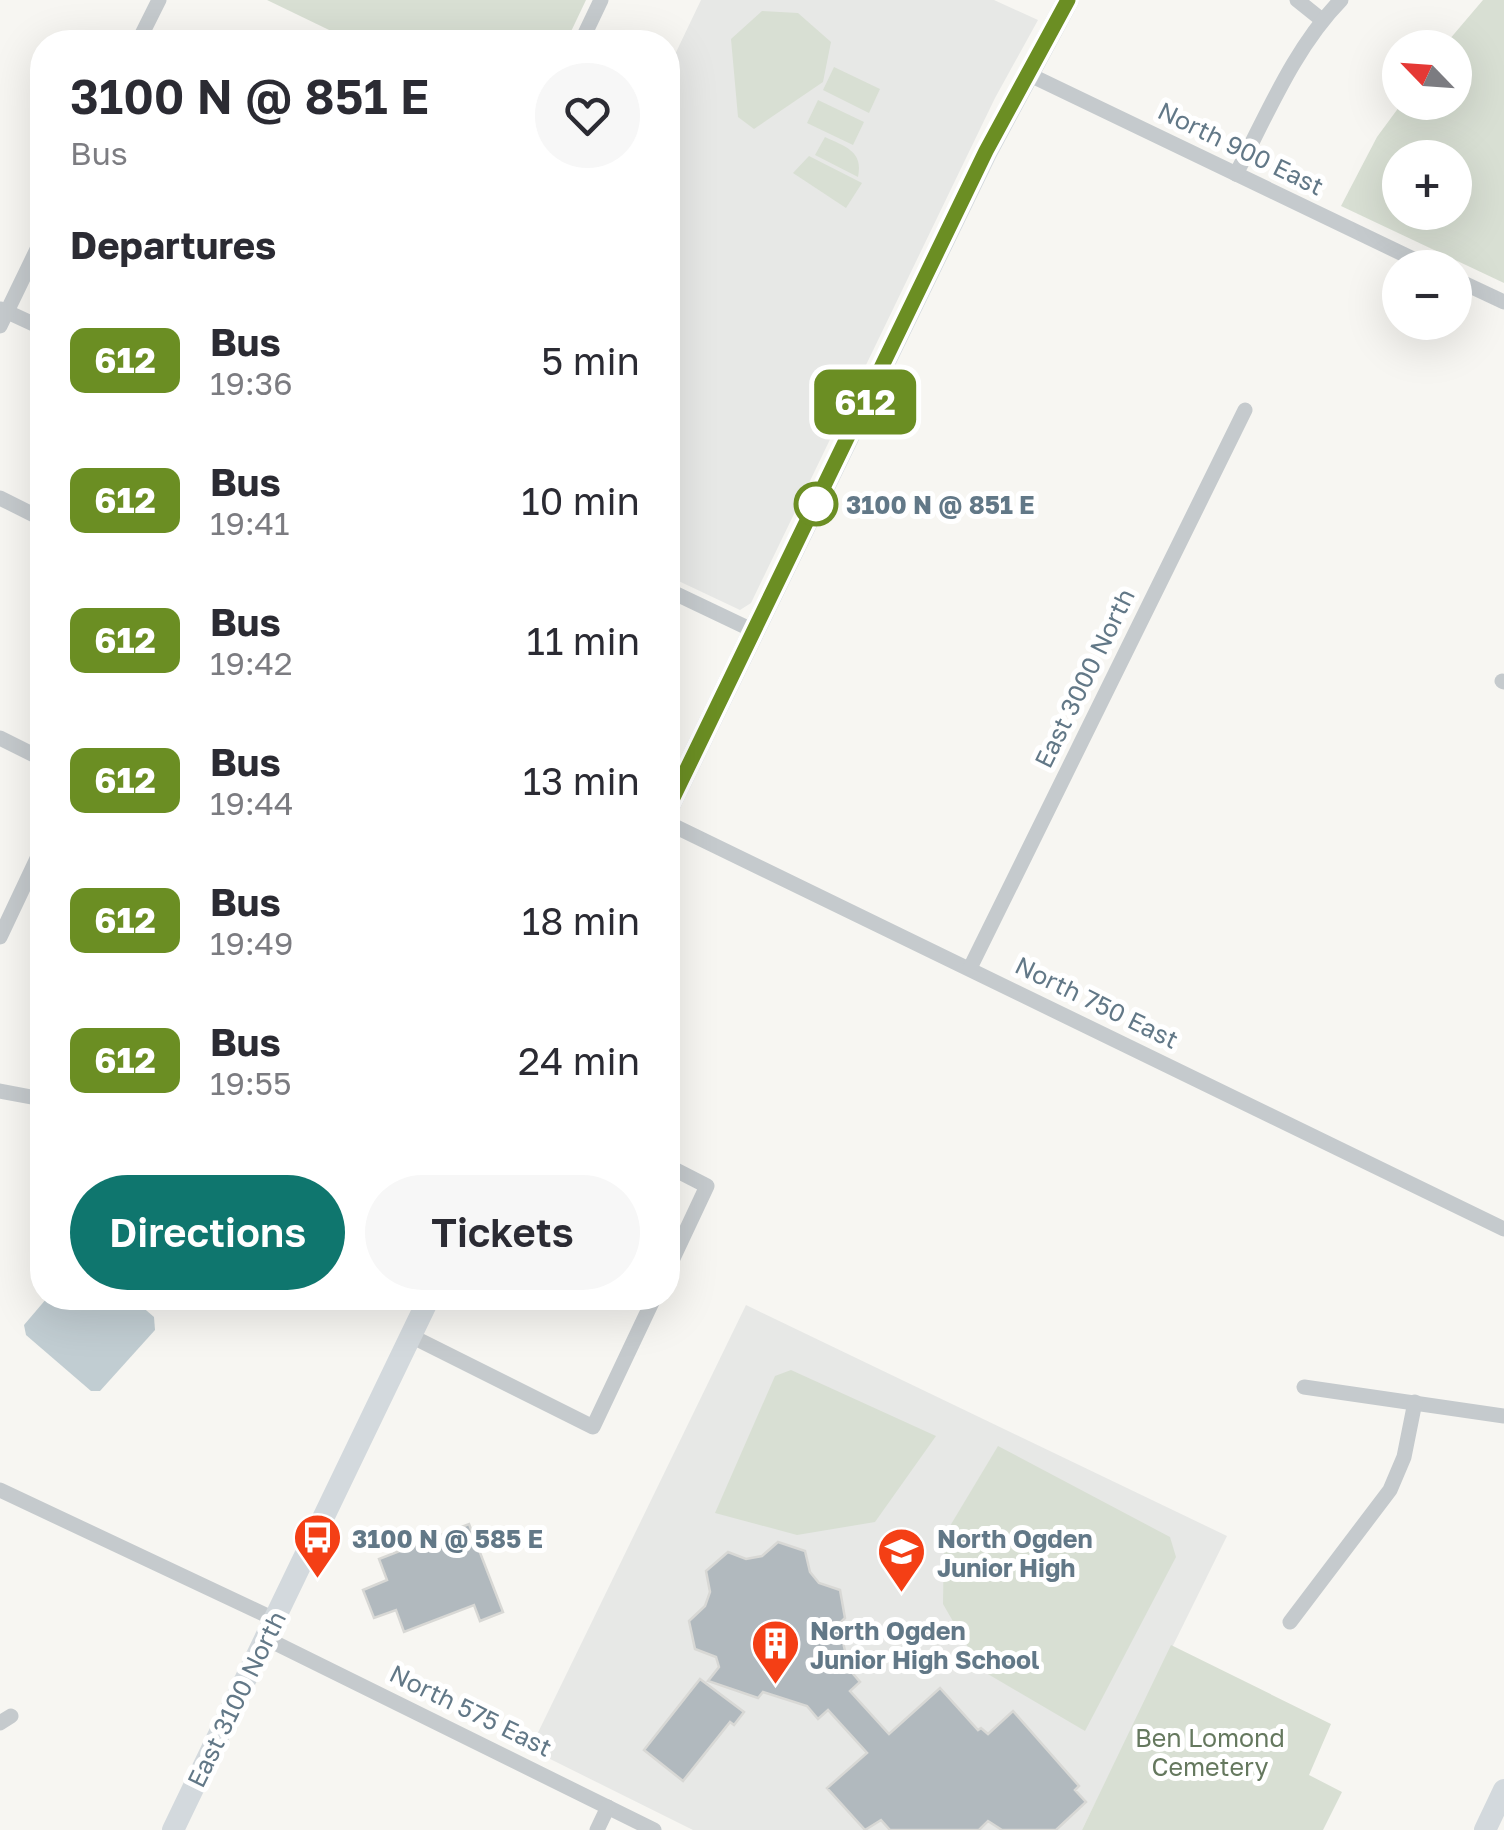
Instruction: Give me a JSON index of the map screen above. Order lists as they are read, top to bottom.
{
  "streets": {
    "main road": ["East 3100 North"],
    "street": [
      "North 900 East",
      "East 3000 North",
      "North 750 East",
      "North 575 East"
    ]
  },
  "crossings": [
    ["East 3000 North", "North 750 East"],
    ["East 3100 North", "North 575 East"]
  ],
  "parks": ["Ben Lomond Cemetery"],
  "places": {
    "other": ["3100 N @ 851 E"],
    "bus stop": ["3100 N @ 585 E"],
    "school or university": ["North Ogden Junior High"],
    "building": ["North Ogden Junior High School"]
  },
  "lines": ["bus line 612"],
  "north": "top left",
  "page": {
    "on_map": "612",
    "map_buttons": ["+", "−"],
    "heading": [
      ["3100 N @ 851 E", "Bus"],
      "Departures"
    ],
    "list": [
      {
        "mark": "612",
        "name": "Bus",
        "note": "19:36",
        "value": "5 min"
      },
      {
        "mark": "612",
        "name": "Bus",
        "note": "19:41",
        "value": "10 min"
      },
      {
        "mark": "612",
        "name": "Bus",
        "note": "19:42",
        "value": "11 min"
      },
      {
        "mark": "612",
        "name": "Bus",
        "note": "19:44",
        "value": "13 min"
      },
      {
        "mark": "612",
        "name": "Bus",
        "note": "19:49",
        "value": "18 min"
      },
      {
        "mark": "612",
        "name": "Bus",
        "note": "19:55",
        "value": "24 min"
      }
    ],
    "buttons": ["Directions", "Tickets"]
  }
}
